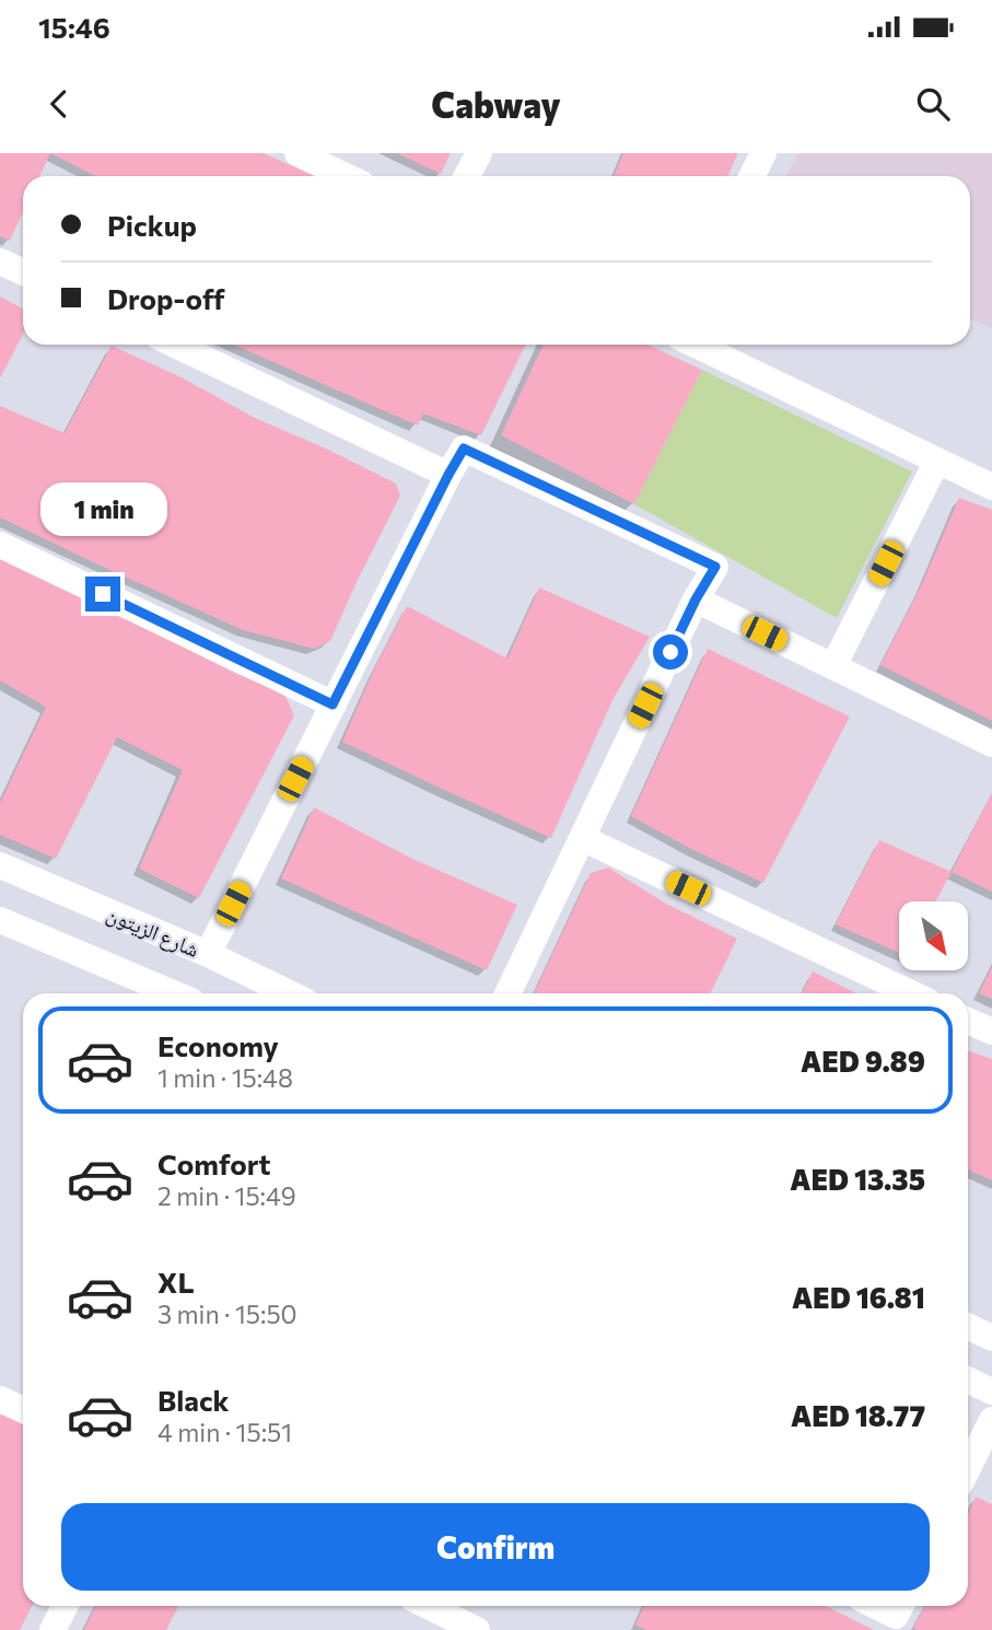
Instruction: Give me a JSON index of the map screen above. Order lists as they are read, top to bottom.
{
  "streets": {
    "street": ["شارع الزيتون"]
  },
  "north": "bottom right",
  "page": {
    "status": "15:46",
    "header": "Cabway",
    "banner": ["Pickup", "Drop-off"],
    "bubble": "1 min",
    "list": [
      {
        "name": "Economy",
        "note": "1 min · 15:48",
        "value": "AED 9.89"
      },
      {
        "name": "Comfort",
        "note": "2 min · 15:49",
        "value": "AED 13.35"
      },
      {
        "name": "XL",
        "note": "3 min · 15:50",
        "value": "AED 16.81"
      },
      {
        "name": "Black",
        "note": "4 min · 15:51",
        "value": "AED 18.77"
      }
    ],
    "buttons": "Confirm"
  }
}
